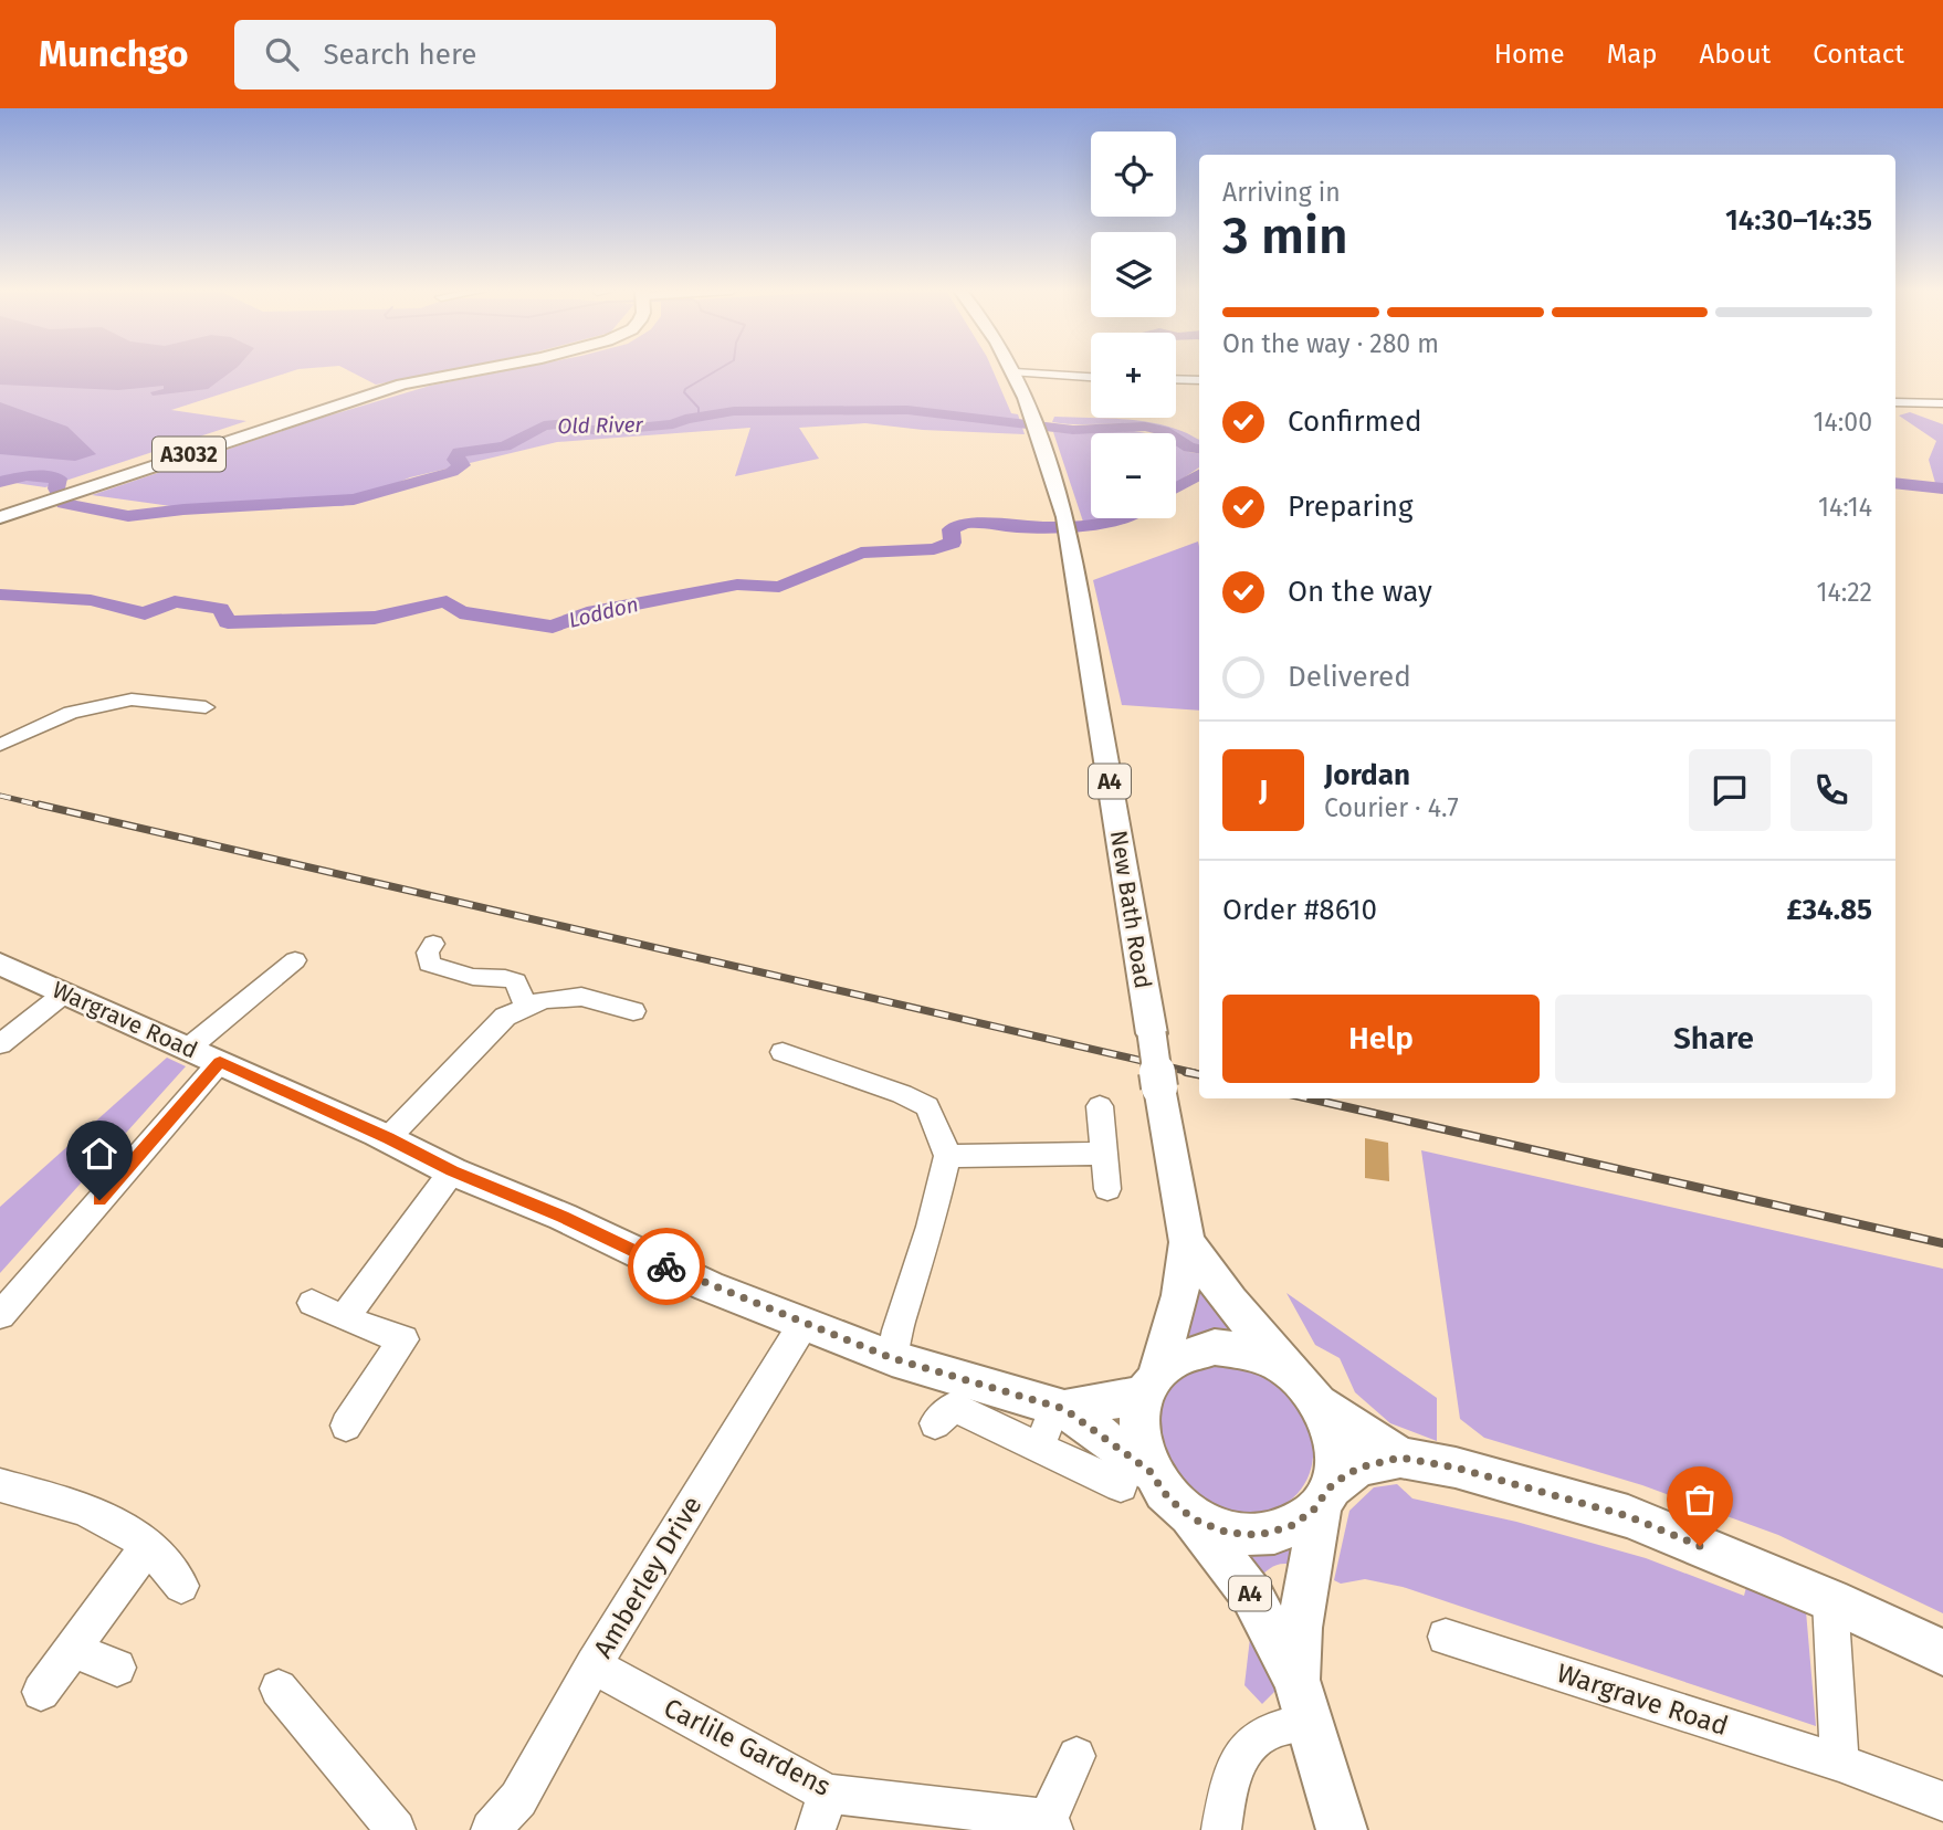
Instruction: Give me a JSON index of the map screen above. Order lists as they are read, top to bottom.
{
  "streets": {
    "main road": [
      "A3032",
      "A4",
      "New Bath Road",
      "Wargrave Road"
    ],
    "street": ["Amberley Drive", "Carlile Gardens"]
  },
  "crossings": [
    ["A4", "New Bath Road"],
    ["A4", "Wargrave Road"],
    ["New Bath Road", "Wargrave Road"],
    ["Wargrave Road", "Amberley Drive"],
    ["Amberley Drive", "Carlile Gardens"]
  ],
  "water": ["Old River", "Loddon"],
  "page": {
    "header": "Munchgo",
    "search": "Search here",
    "nav": [
      "Home",
      "Map",
      "About",
      "Contact"
    ],
    "map_buttons": ["+", "−"],
    "heading": ["3 min", "Arriving in", "14:30–14:35"],
    "panel": [
      "Jordan",
      "Courier · 4.7",
      "Order #8610",
      "£34.85"
    ],
    "bar": "On the way · 280 m",
    "list": [
      ["Confirmed", "14:00"],
      ["Preparing", "14:14"],
      ["On the way", "14:22"],
      "Delivered"
    ],
    "round": "J",
    "buttons": ["Help", "Share"]
  }
}
